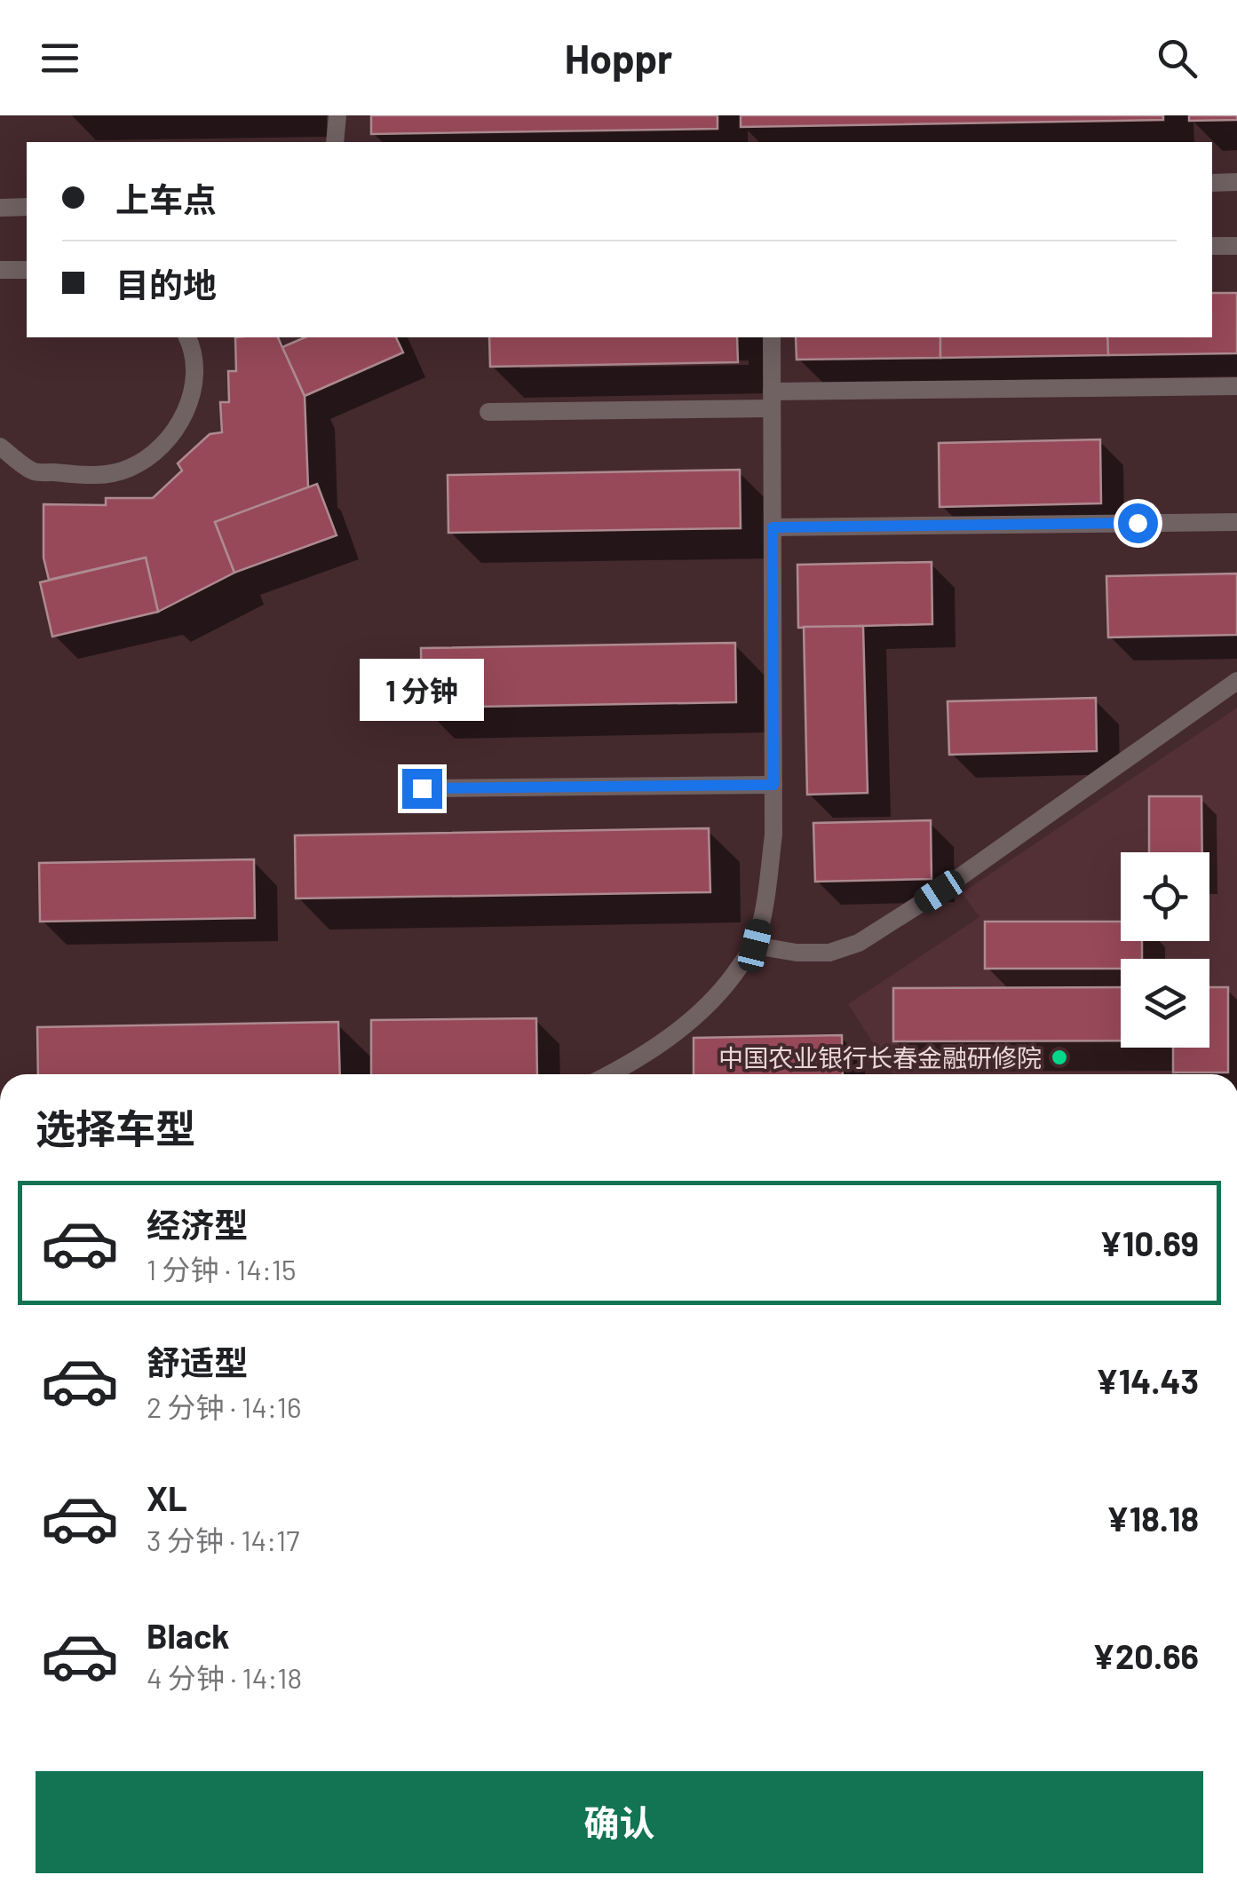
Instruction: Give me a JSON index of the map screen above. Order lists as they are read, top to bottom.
{
  "places": ["中国农业银行长春金融研修院"],
  "page": {
    "header": "Hoppr",
    "banner": ["上车点", "目的地"],
    "bubble": "1 分钟",
    "heading": "选择车型",
    "list": [
      {
        "name": "经济型",
        "note": "1 分钟 · 14:15",
        "value": "¥10.69"
      },
      {
        "name": "舒适型",
        "note": "2 分钟 · 14:16",
        "value": "¥14.43"
      },
      {
        "name": "XL",
        "note": "3 分钟 · 14:17",
        "value": "¥18.18"
      },
      {
        "name": "Black",
        "note": "4 分钟 · 14:18",
        "value": "¥20.66"
      }
    ],
    "buttons": "确认"
  }
}
